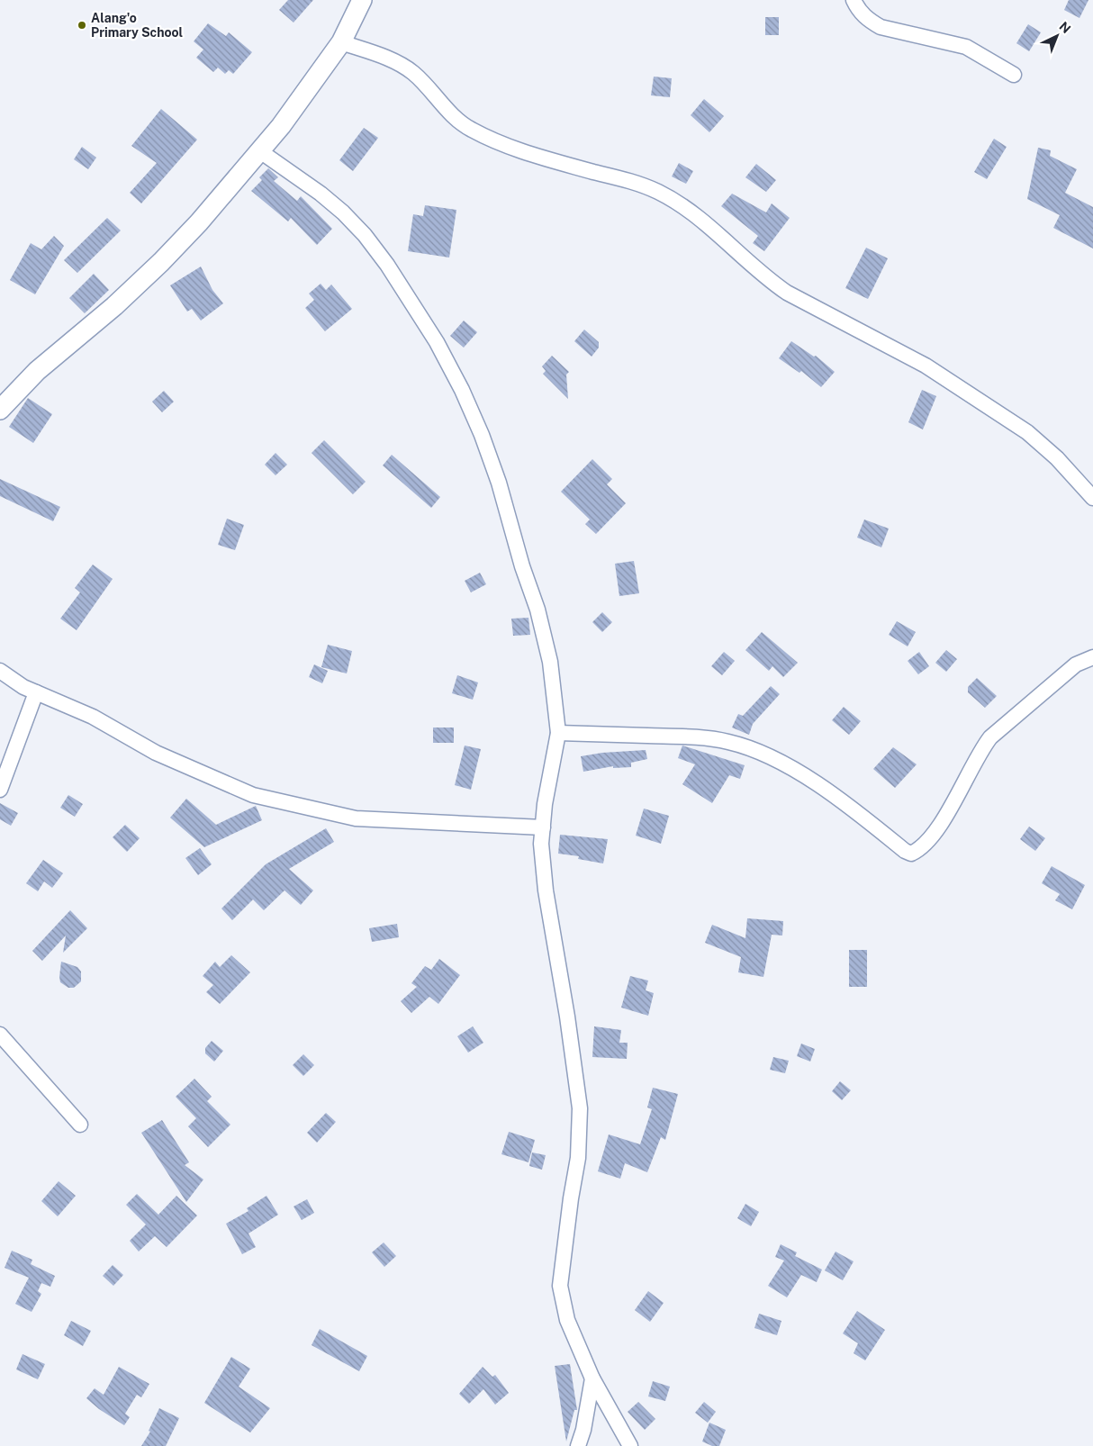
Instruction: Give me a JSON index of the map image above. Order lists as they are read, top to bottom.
{
  "places": ["Alang'o Primary School"],
  "north": "top right"
}
